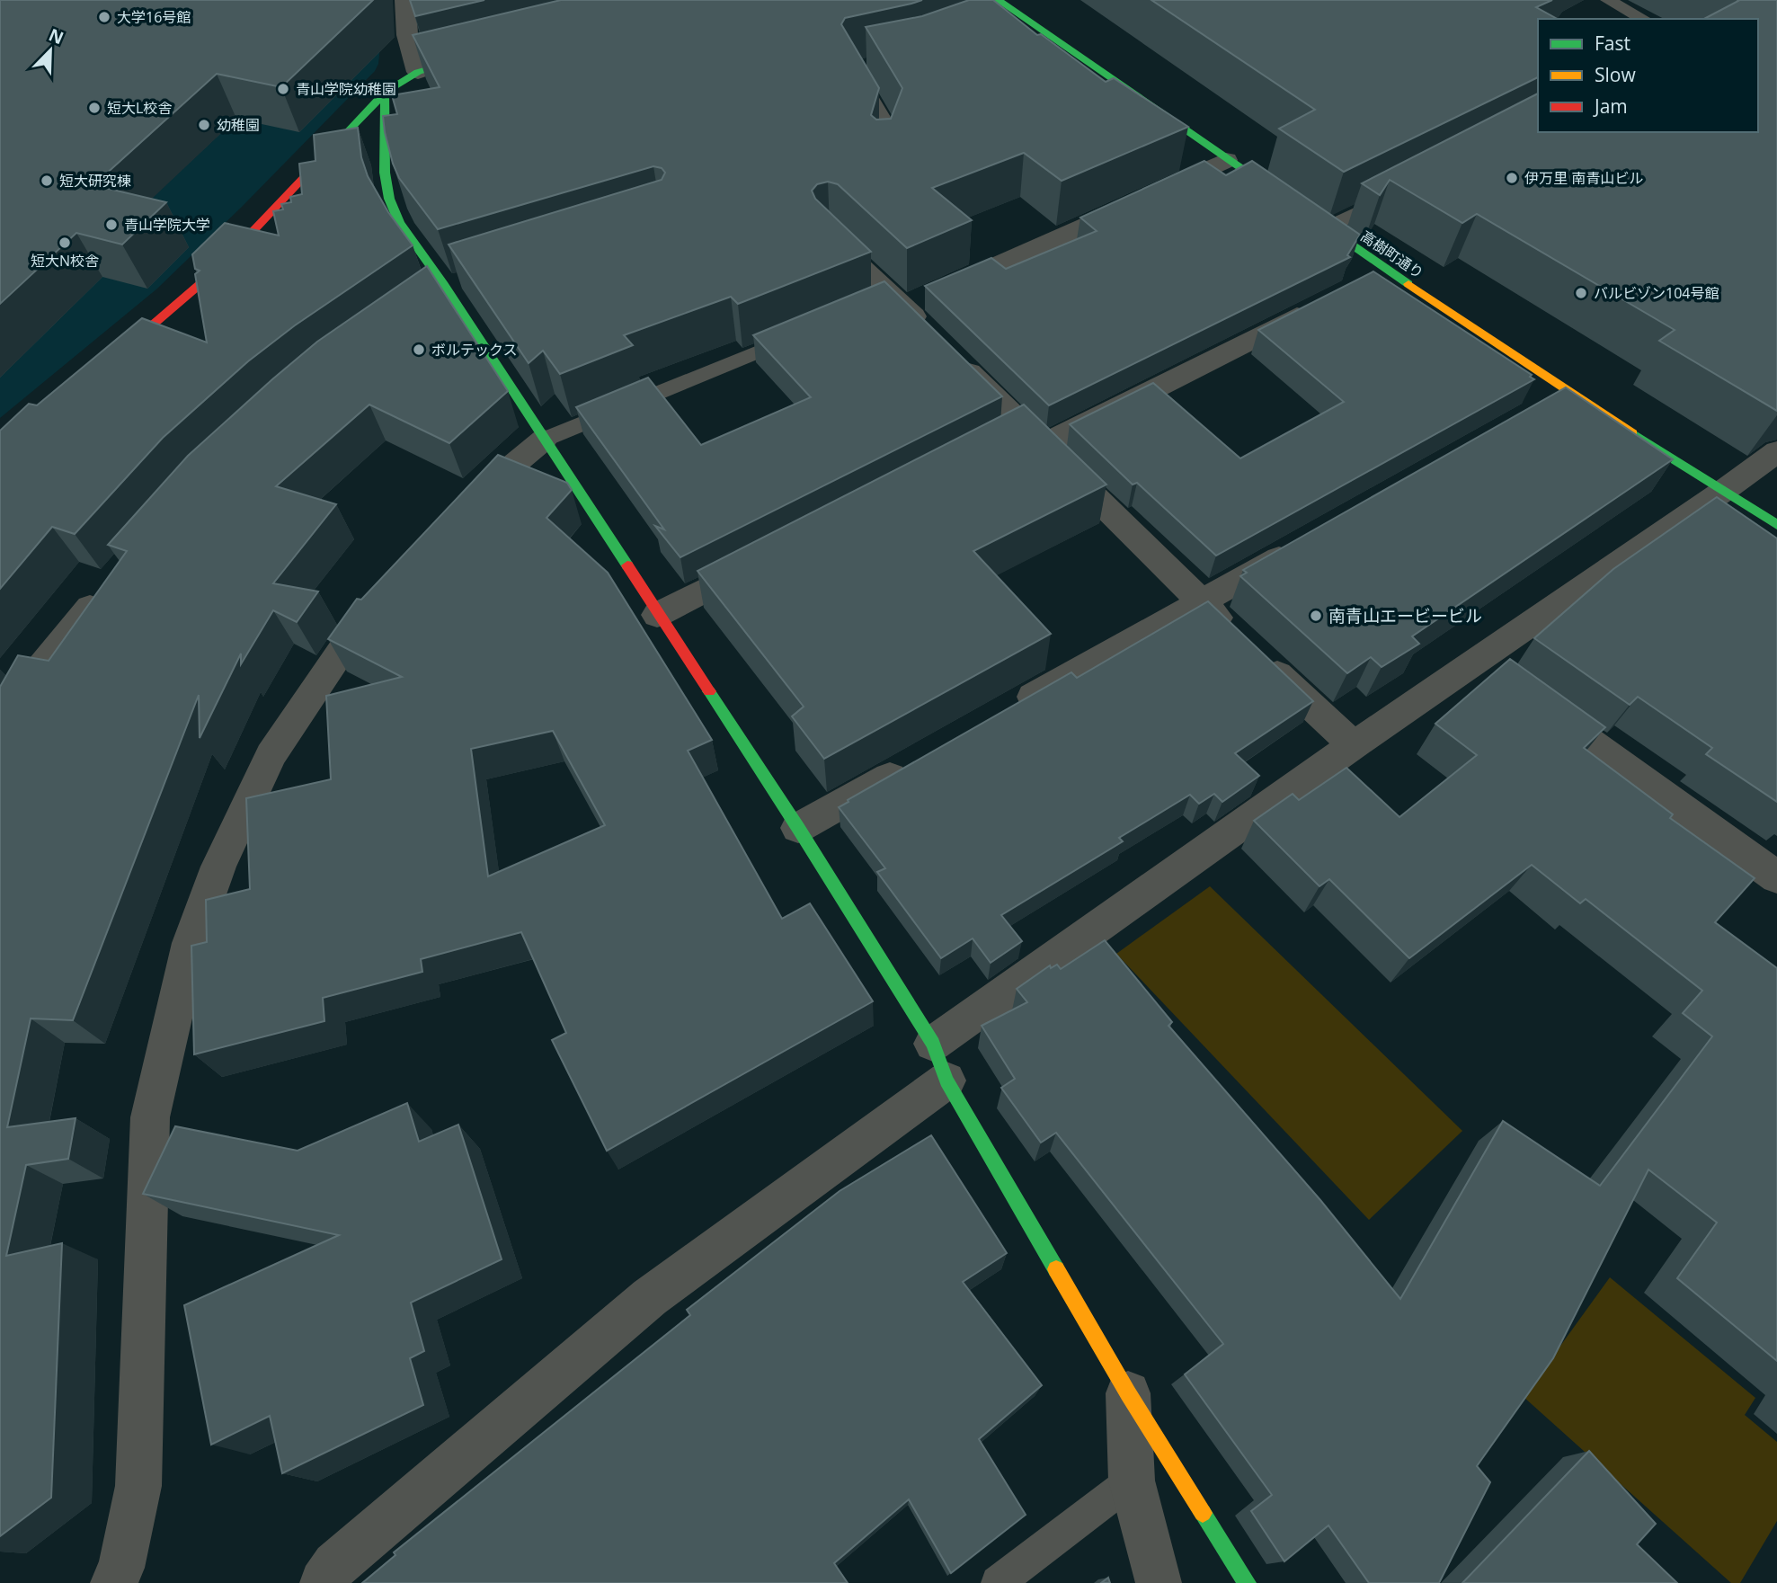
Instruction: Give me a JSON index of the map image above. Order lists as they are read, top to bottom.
{
  "streets": {
    "street": ["高樹町通り"]
  },
  "places": [
    "大学16号館",
    "青山学院幼稚園",
    "短大L校舎",
    "幼稚園",
    "伊万里 南青山ビル",
    "短大研究棟",
    "青山学院大学",
    "短大N校舎",
    "バルビゾン104号館",
    "ボルテックス",
    "南青山エービービル"
  ],
  "legend": ["Fast", "Slow", "Jam"],
  "north": "top right"
}
